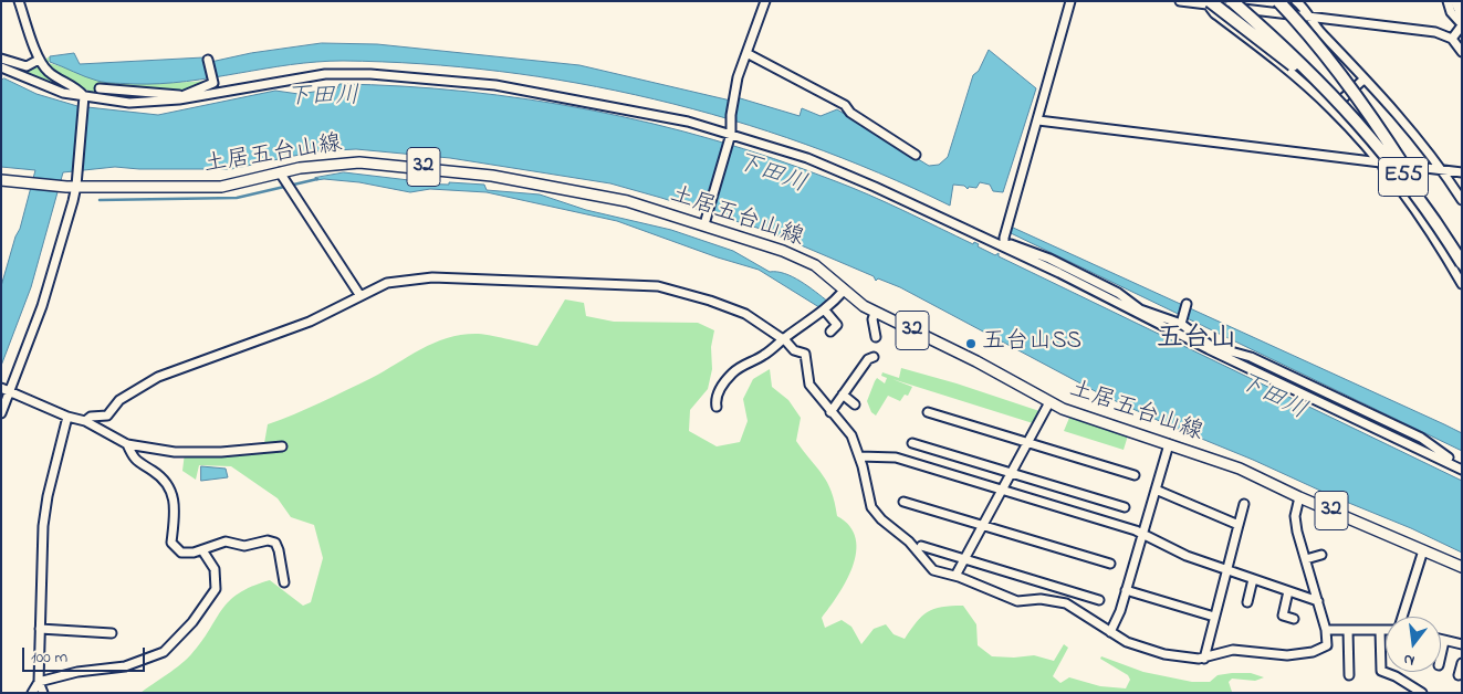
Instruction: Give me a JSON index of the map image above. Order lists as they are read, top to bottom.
{
  "streets": {
    "highway": ["E55"],
    "main road": ["土居五台山線", "32"]
  },
  "districts": ["五台山"],
  "water": ["下田川"],
  "places": ["五台山SS"],
  "scale_bar": "100 m",
  "north": "bottom"
}
